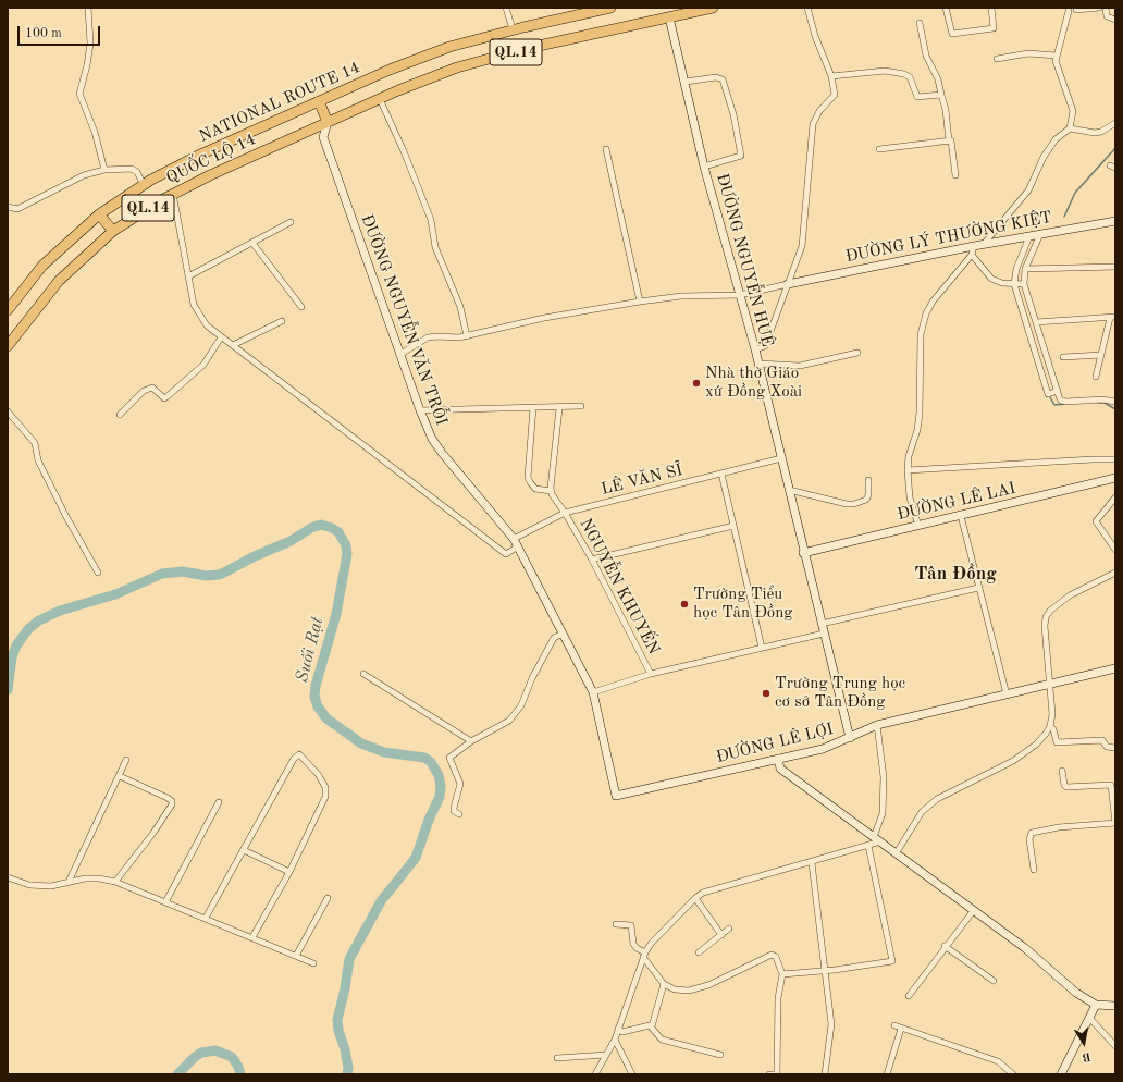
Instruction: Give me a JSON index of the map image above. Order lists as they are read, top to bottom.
{
  "streets": {
    "highway": ["QL.14", "NATIONAL ROUTE 14", "QUỐC LỘ 14"],
    "street": [
      "ĐƯỜNG LÝ THƯỜNG KIỆT",
      "ĐƯỜNG NGUYỄN HUỆ",
      "ĐƯỜNG NGUYỄN VĂN TRỖI",
      "LÊ VĂN SĨ",
      "ĐƯỜNG LÊ LAI",
      "NGUYỄN KHUYẾN",
      "ĐƯỜNG LÊ LỢI"
    ]
  },
  "crossings": [
    ["QL.14", "QUỐC LỘ 14"],
    ["QL.14", "ĐƯỜNG NGUYỄN HUỆ"],
    ["QL.14", "ĐƯỜNG NGUYỄN VĂN TRỖI"],
    ["QUỐC LỘ 14", "ĐƯỜNG NGUYỄN VĂN TRỖI"],
    ["ĐƯỜNG NGUYỄN HUỆ", "LÊ VĂN SĨ"],
    ["ĐƯỜNG NGUYỄN HUỆ", "ĐƯỜNG LÊ LAI"],
    ["ĐƯỜNG NGUYỄN HUỆ", "ĐƯỜNG LÊ LỢI"],
    ["ĐƯỜNG NGUYỄN VĂN TRỖI", "LÊ VĂN SĨ"],
    ["ĐƯỜNG NGUYỄN VĂN TRỖI", "ĐƯỜNG LÊ LỢI"],
    ["LÊ VĂN SĨ", "NGUYỄN KHUYẾN"]
  ],
  "districts": ["Tân Đồng"],
  "water": ["Suối Rạt"],
  "places": ["Nhà thờ Giáo xứ Đồng Xoài", "Trường Tiểu học Tân Đồng", "Trường Trung học cơ sở Tân Đồng"],
  "scale_bar": "100 m",
  "north": "bottom"
}
